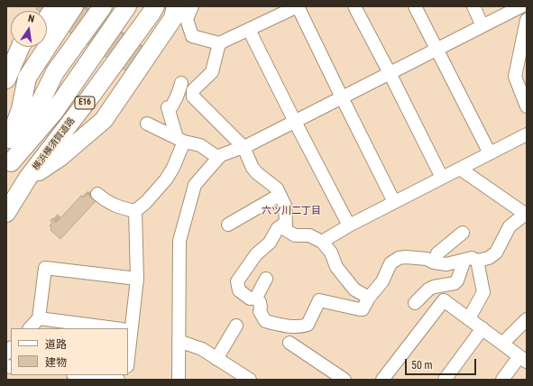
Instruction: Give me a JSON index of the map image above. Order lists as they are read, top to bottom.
{
  "streets": {
    "highway": ["E16", "横浜横須賀道路"]
  },
  "districts": ["六ツ川二丁目"],
  "legend": ["道路", "建物"],
  "scale_bar": "50 m",
  "north": "top"
}
